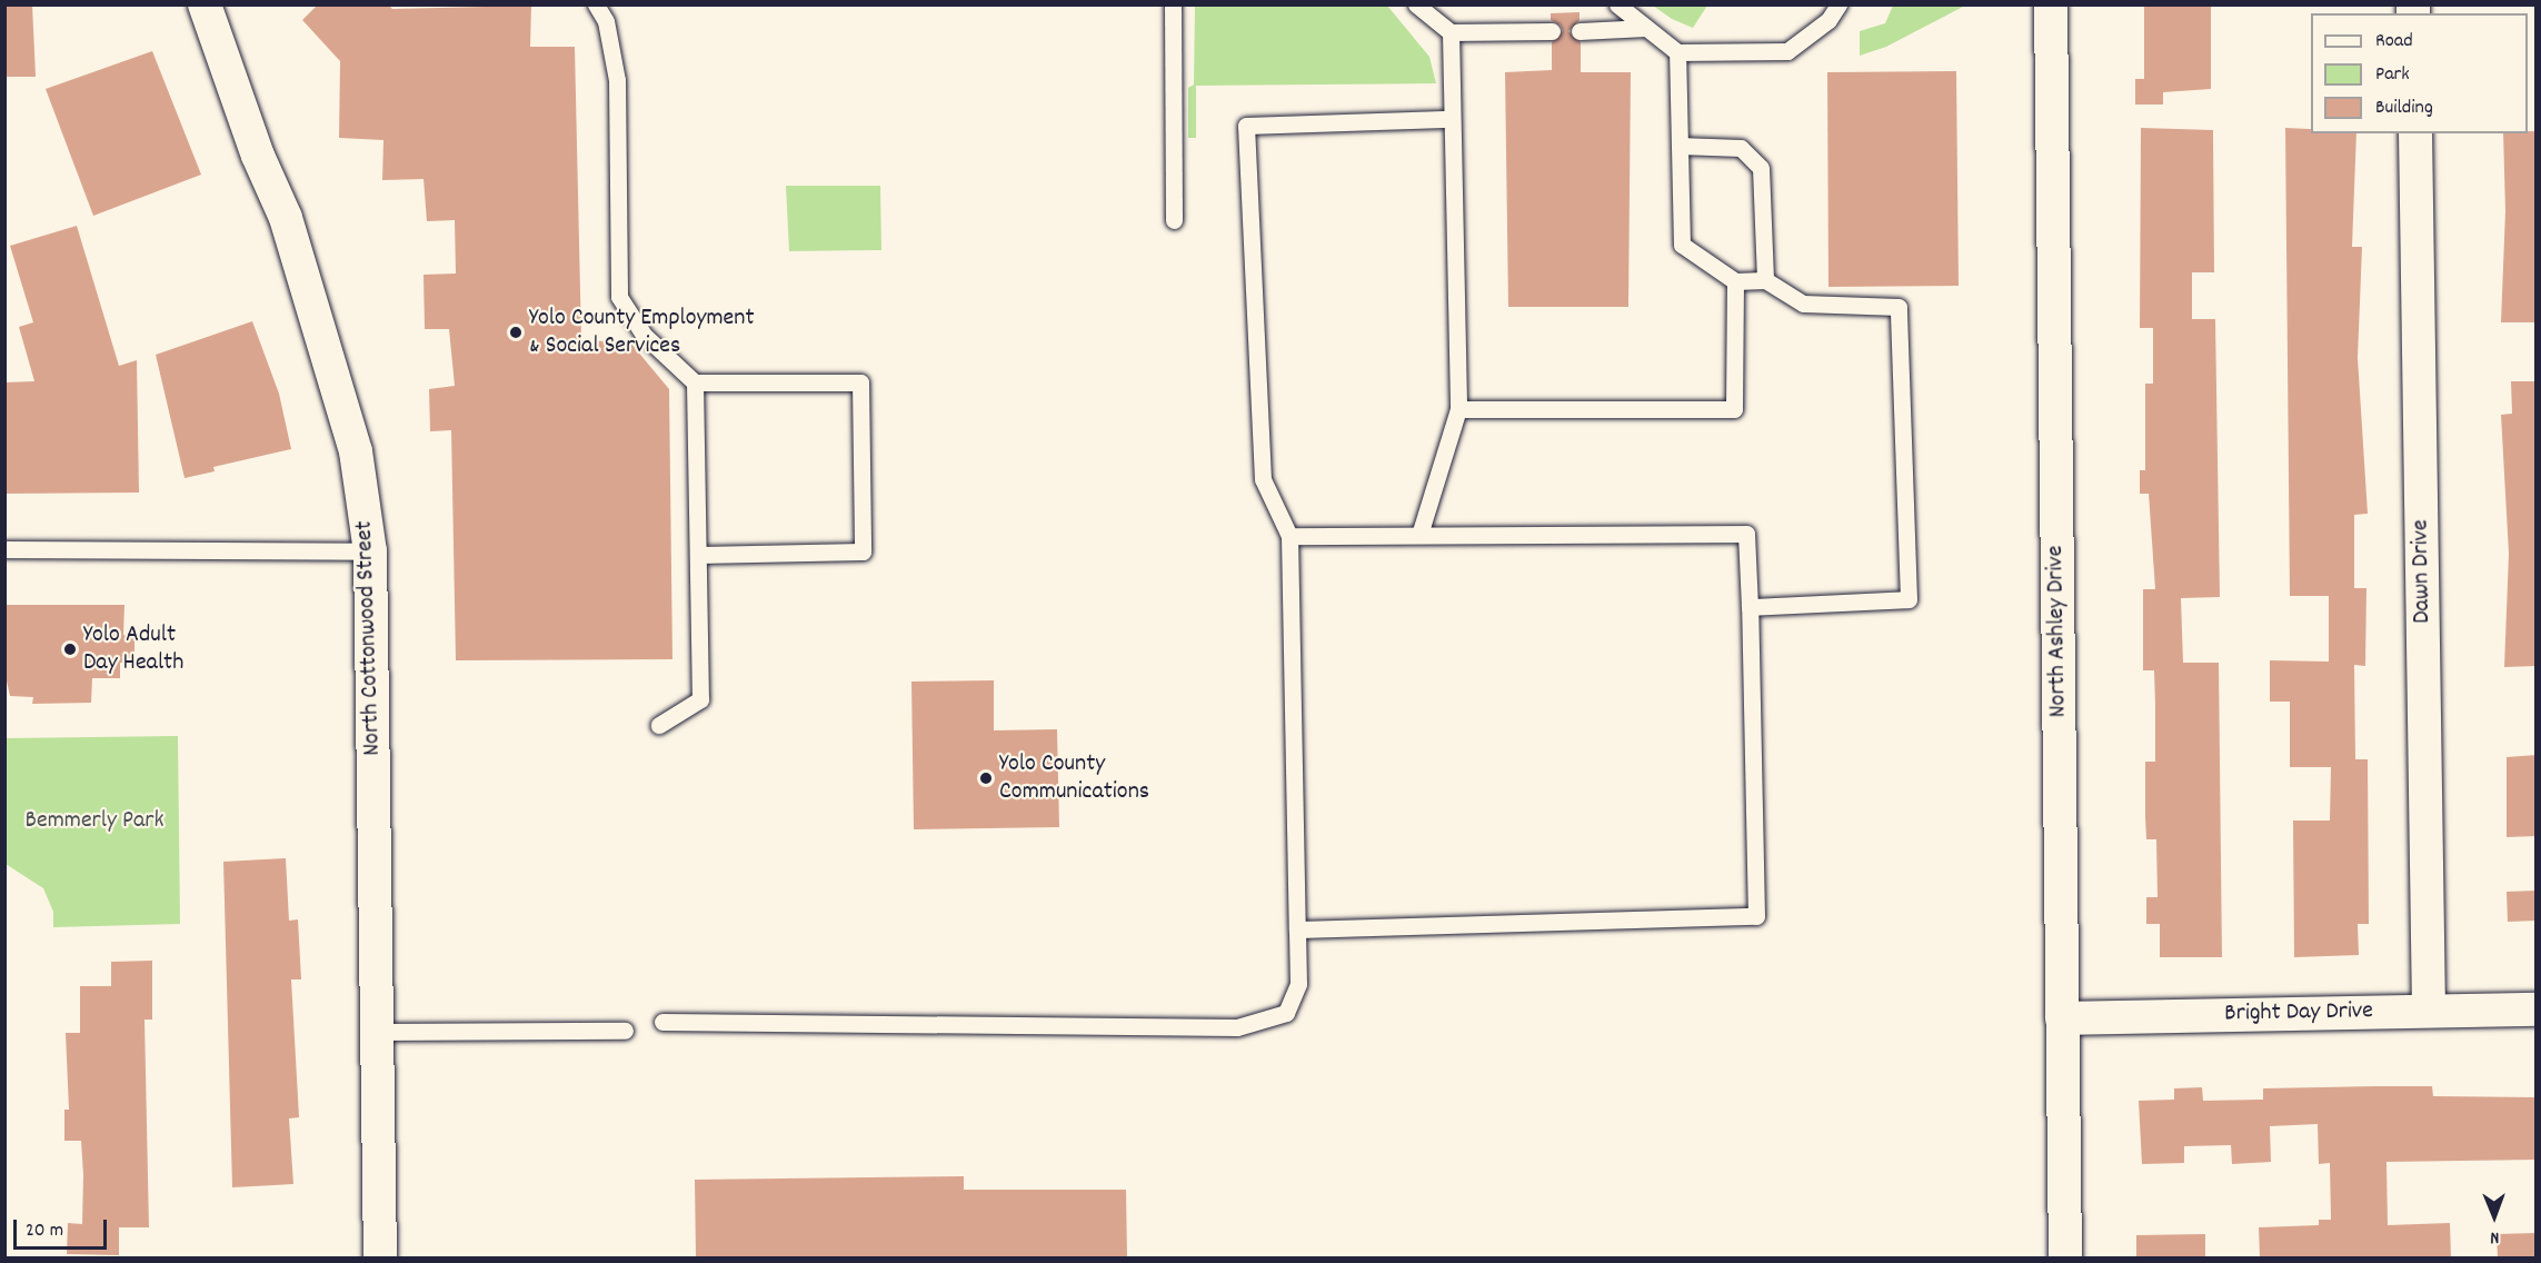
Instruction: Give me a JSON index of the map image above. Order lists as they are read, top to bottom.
{
  "streets": {
    "street": [
      "Dawn Drive",
      "North Ashley Drive",
      "North Cottonwood Street",
      "Bright Day Drive"
    ]
  },
  "crossings": [
    ["Dawn Drive", "Bright Day Drive"],
    ["North Ashley Drive", "Bright Day Drive"]
  ],
  "parks": ["Bemmerly Park"],
  "places": ["Yolo County Employment & Social Services", "Yolo Adult Day Health", "Yolo County Communications"],
  "legend": ["Road", "Park", "Building"],
  "scale_bar": "20 m",
  "north": "bottom"
}
